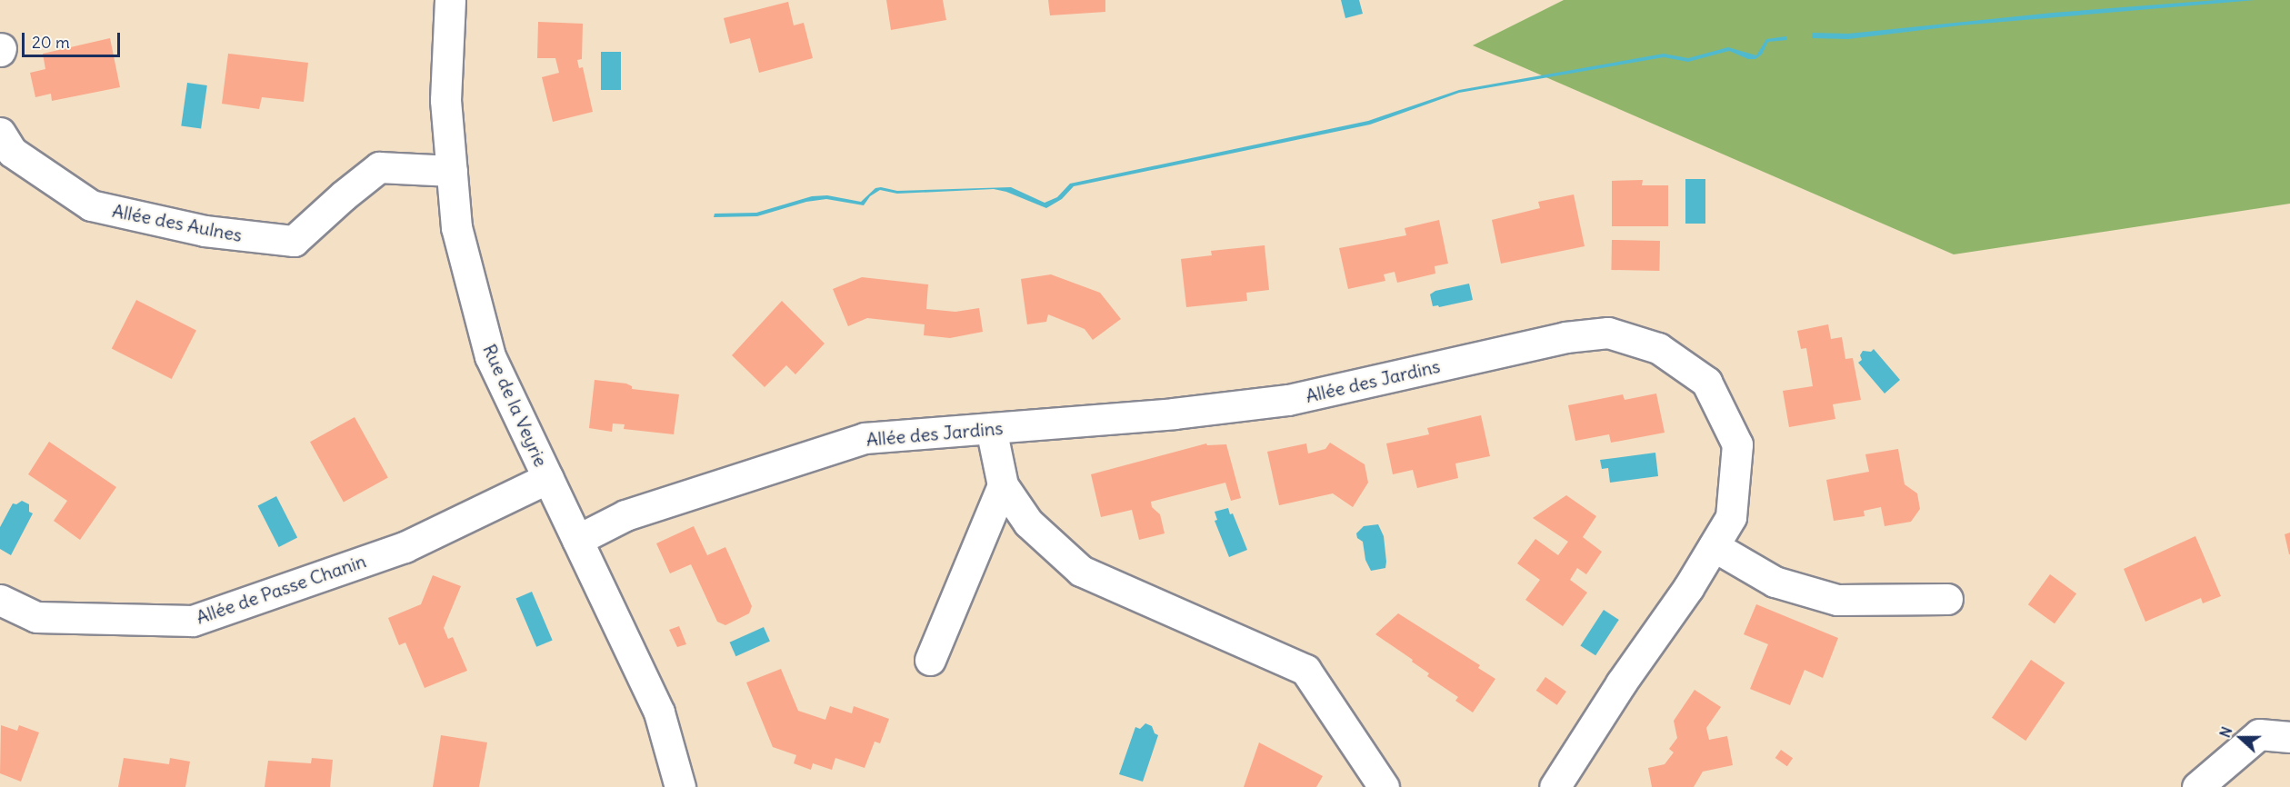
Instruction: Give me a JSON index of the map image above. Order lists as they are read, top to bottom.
{
  "streets": {
    "street": [
      "Allée des Aulnes",
      "Allée des Jardins",
      "Rue de la Veyrie",
      "Allée de Passe Chanin"
    ]
  },
  "crossings": [
    ["Allée des Aulnes", "Rue de la Veyrie"],
    ["Allée des Jardins", "Rue de la Veyrie"],
    ["Rue de la Veyrie", "Allée de Passe Chanin"]
  ],
  "scale_bar": "20 m",
  "north": "left"
}
